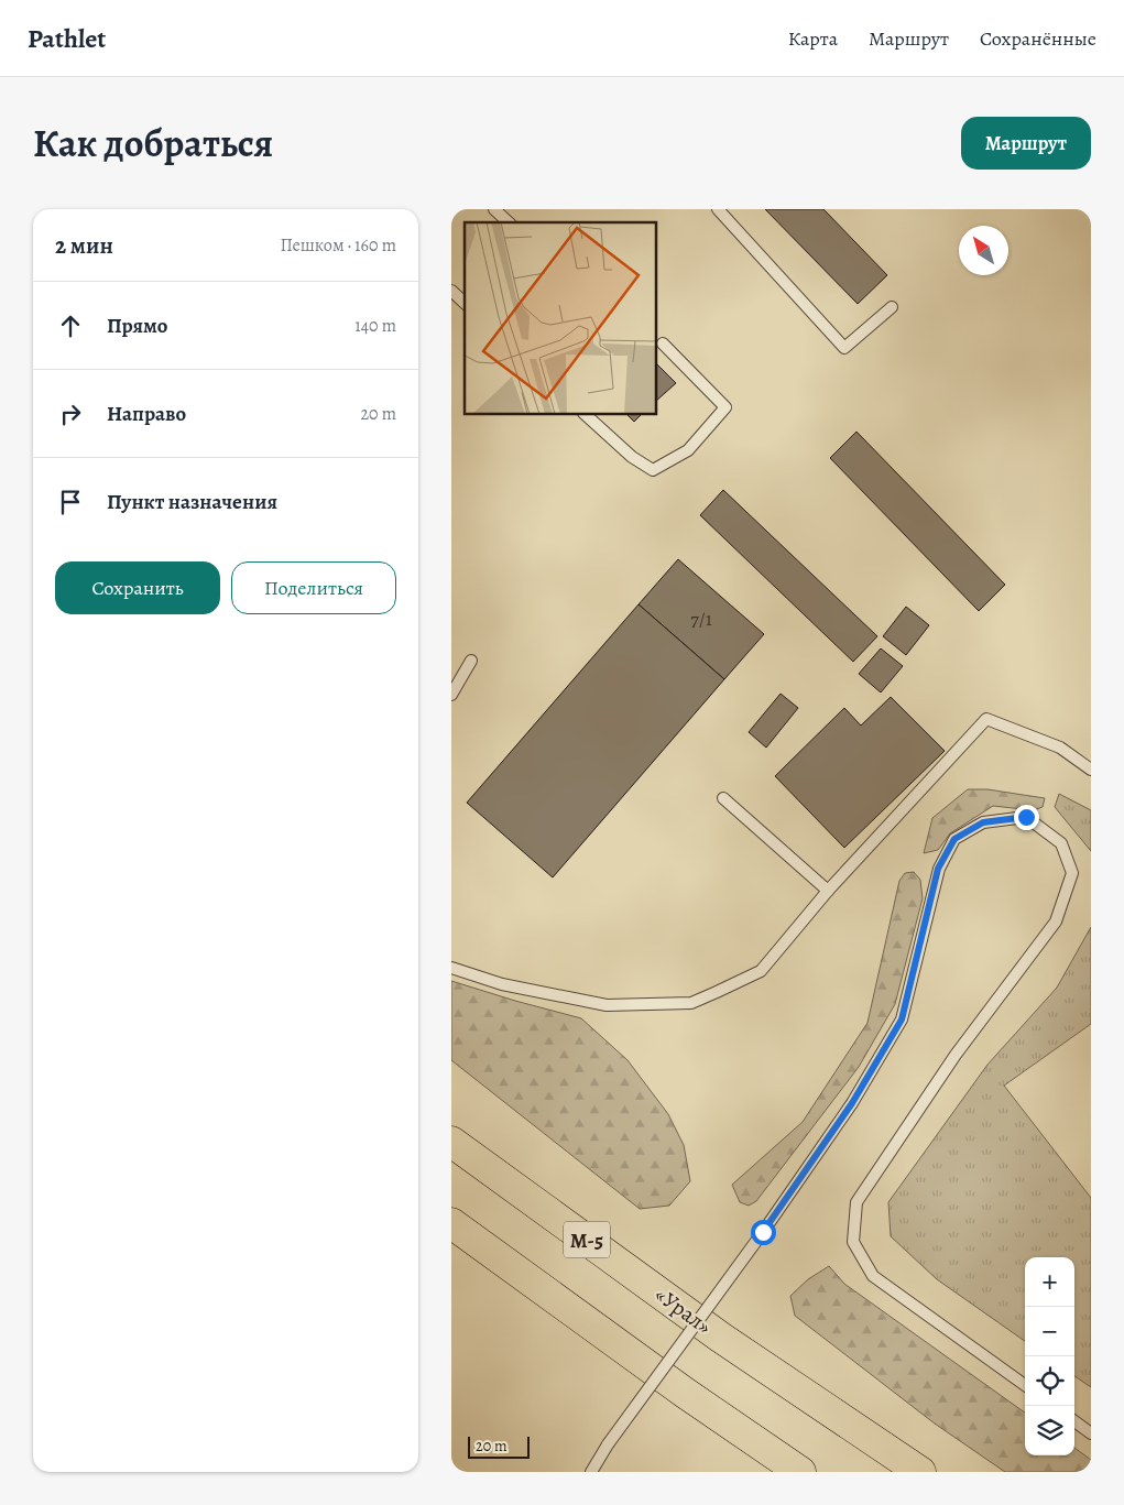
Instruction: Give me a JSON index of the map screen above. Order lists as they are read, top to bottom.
{
  "streets": {
    "main road": ["М-5", "«Урал»"]
  },
  "house_numbers": ["7/1"],
  "scale_bar": "20 m",
  "north": "top left",
  "page": {
    "header": "Pathlet",
    "nav": ["Карта", "Маршрут", "Сохранённые"],
    "title": "Как добраться",
    "buttons": [
      "Маршрут",
      ["Сохранить", "Поделиться"]
    ],
    "heading": ["2 мин", "Пешком · 160 m"],
    "list": [
      ["Прямо", "140 m"],
      ["Направо", "20 m"],
      "Пункт назначения"
    ],
    "map_buttons": ["+", "−"],
    "scale": "20 m"
  }
}
